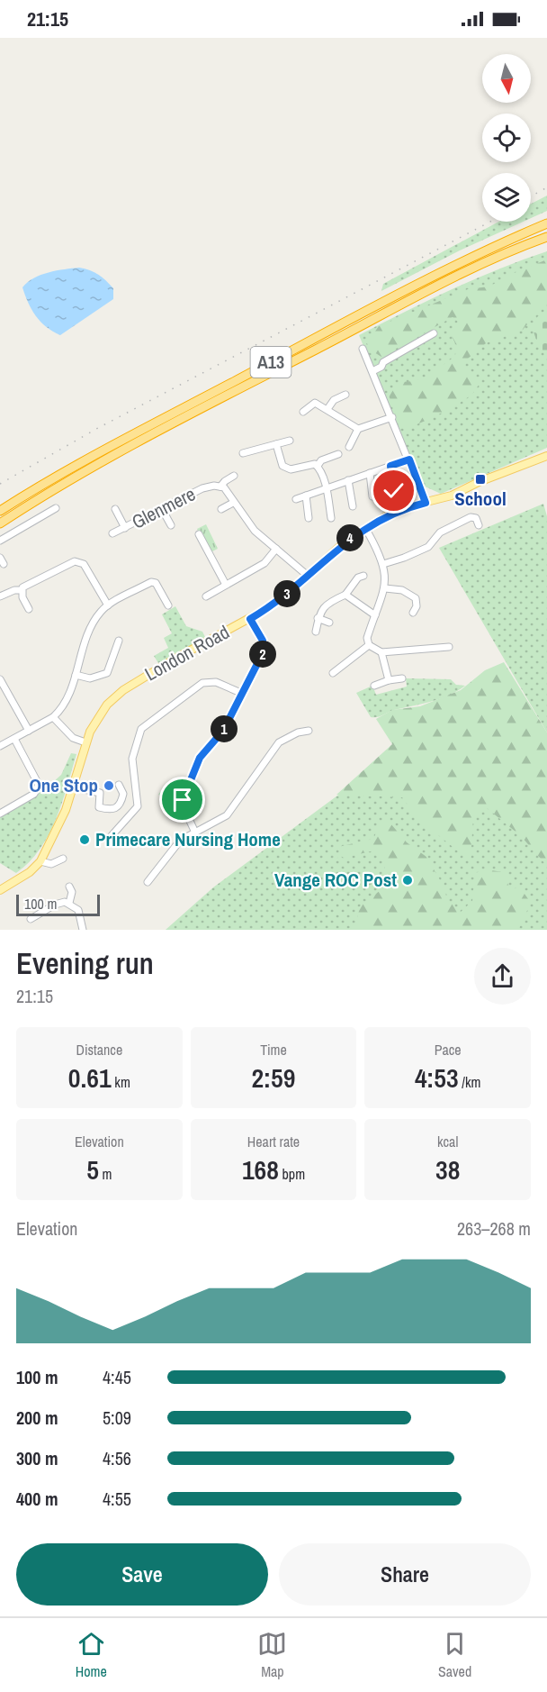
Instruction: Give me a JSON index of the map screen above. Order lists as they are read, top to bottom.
{
  "streets": {
    "highway": ["A13"],
    "main road": ["London Road"],
    "street": ["Glenmere"]
  },
  "crossings": [
    ["Glenmere", "London Road"]
  ],
  "places": {
    "transit": ["School"],
    "other": ["One Stop", "Primecare Nursing Home", "Vange ROC Post"]
  },
  "scale_bar": "100 m",
  "north": "bottom",
  "page": {
    "status": "21:15",
    "pins": [
      "4",
      "3",
      "2",
      "1"
    ],
    "scale": "100 m",
    "heading": ["Evening run", "21:15"],
    "stats": [
      ["Distance", "0.61 km"],
      ["Time", "2:59"],
      ["Pace", "4:53 /km"],
      ["Elevation", "5 m"],
      ["Heart rate", "168 bpm"],
      ["kcal", "38"]
    ],
    "chart": ["Elevation", "263–268 m"],
    "list": [
      {
        "name": "100 m",
        "note": "4:45"
      },
      {
        "name": "200 m",
        "note": "5:09"
      },
      {
        "name": "300 m",
        "note": "4:56"
      },
      {
        "name": "400 m",
        "note": "4:55"
      }
    ],
    "buttons": ["Save", "Share"],
    "tabs": ["Home", "Map", "Saved"]
  }
}
